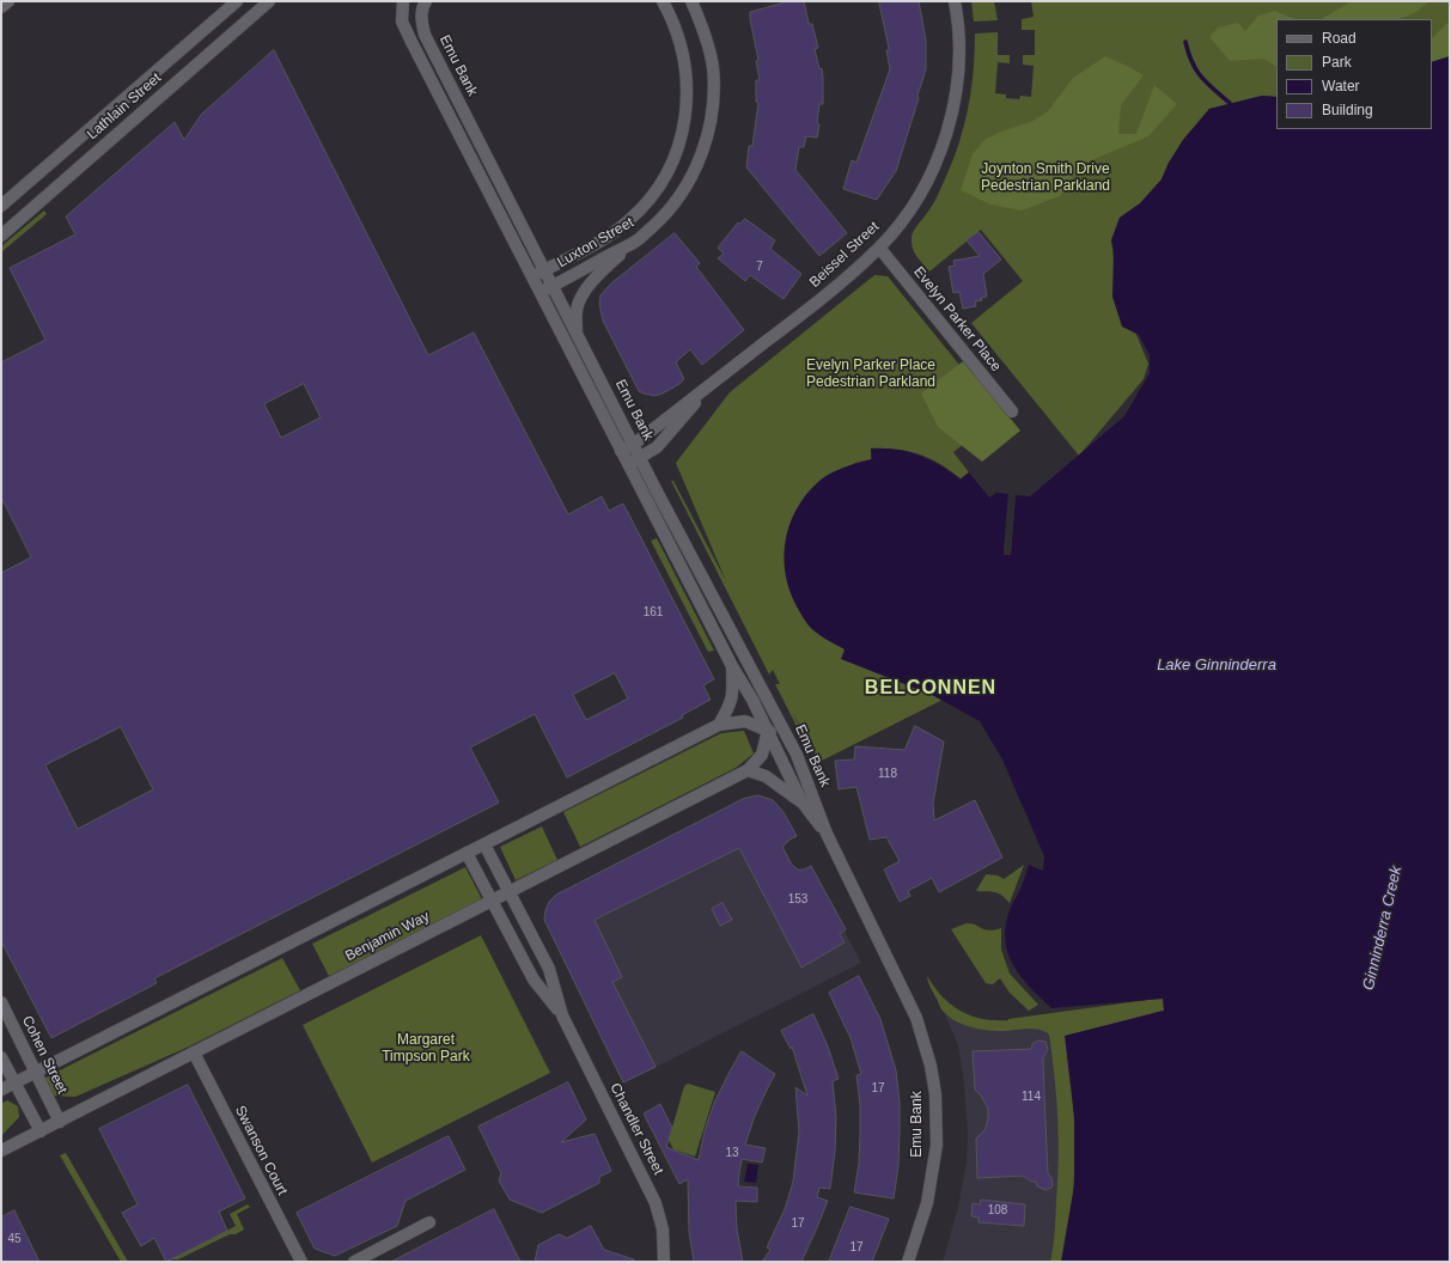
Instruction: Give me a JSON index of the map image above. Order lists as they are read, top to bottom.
{
  "streets": {
    "main road": [
      "Emu Bank",
      "Lathlain Street",
      "Luxton Street",
      "Beissel Street",
      "Evelyn Parker Place",
      "Benjamin Way",
      "Cohen Street",
      "Chandler Street",
      "Swanson Court"
    ]
  },
  "crossings": [
    ["Emu Bank", "Luxton Street"],
    ["Emu Bank", "Beissel Street"],
    ["Emu Bank", "Benjamin Way"],
    ["Beissel Street", "Evelyn Parker Place"],
    ["Benjamin Way", "Cohen Street"],
    ["Benjamin Way", "Chandler Street"],
    ["Benjamin Way", "Swanson Court"]
  ],
  "districts": ["BELCONNEN"],
  "water": ["Lake Ginninderra", "Ginninderra Creek"],
  "parks": ["Joynton Smith Drive Pedestrian Parkland", "Evelyn Parker Place Pedestrian Parkland", "Margaret Timpson Park"],
  "house_numbers": [
    "7",
    "161",
    "118",
    "153",
    "17",
    "114",
    "13",
    "108",
    "17",
    "45",
    "17"
  ],
  "legend": [
    "Road",
    "Park",
    "Water",
    "Building"
  ]
}
